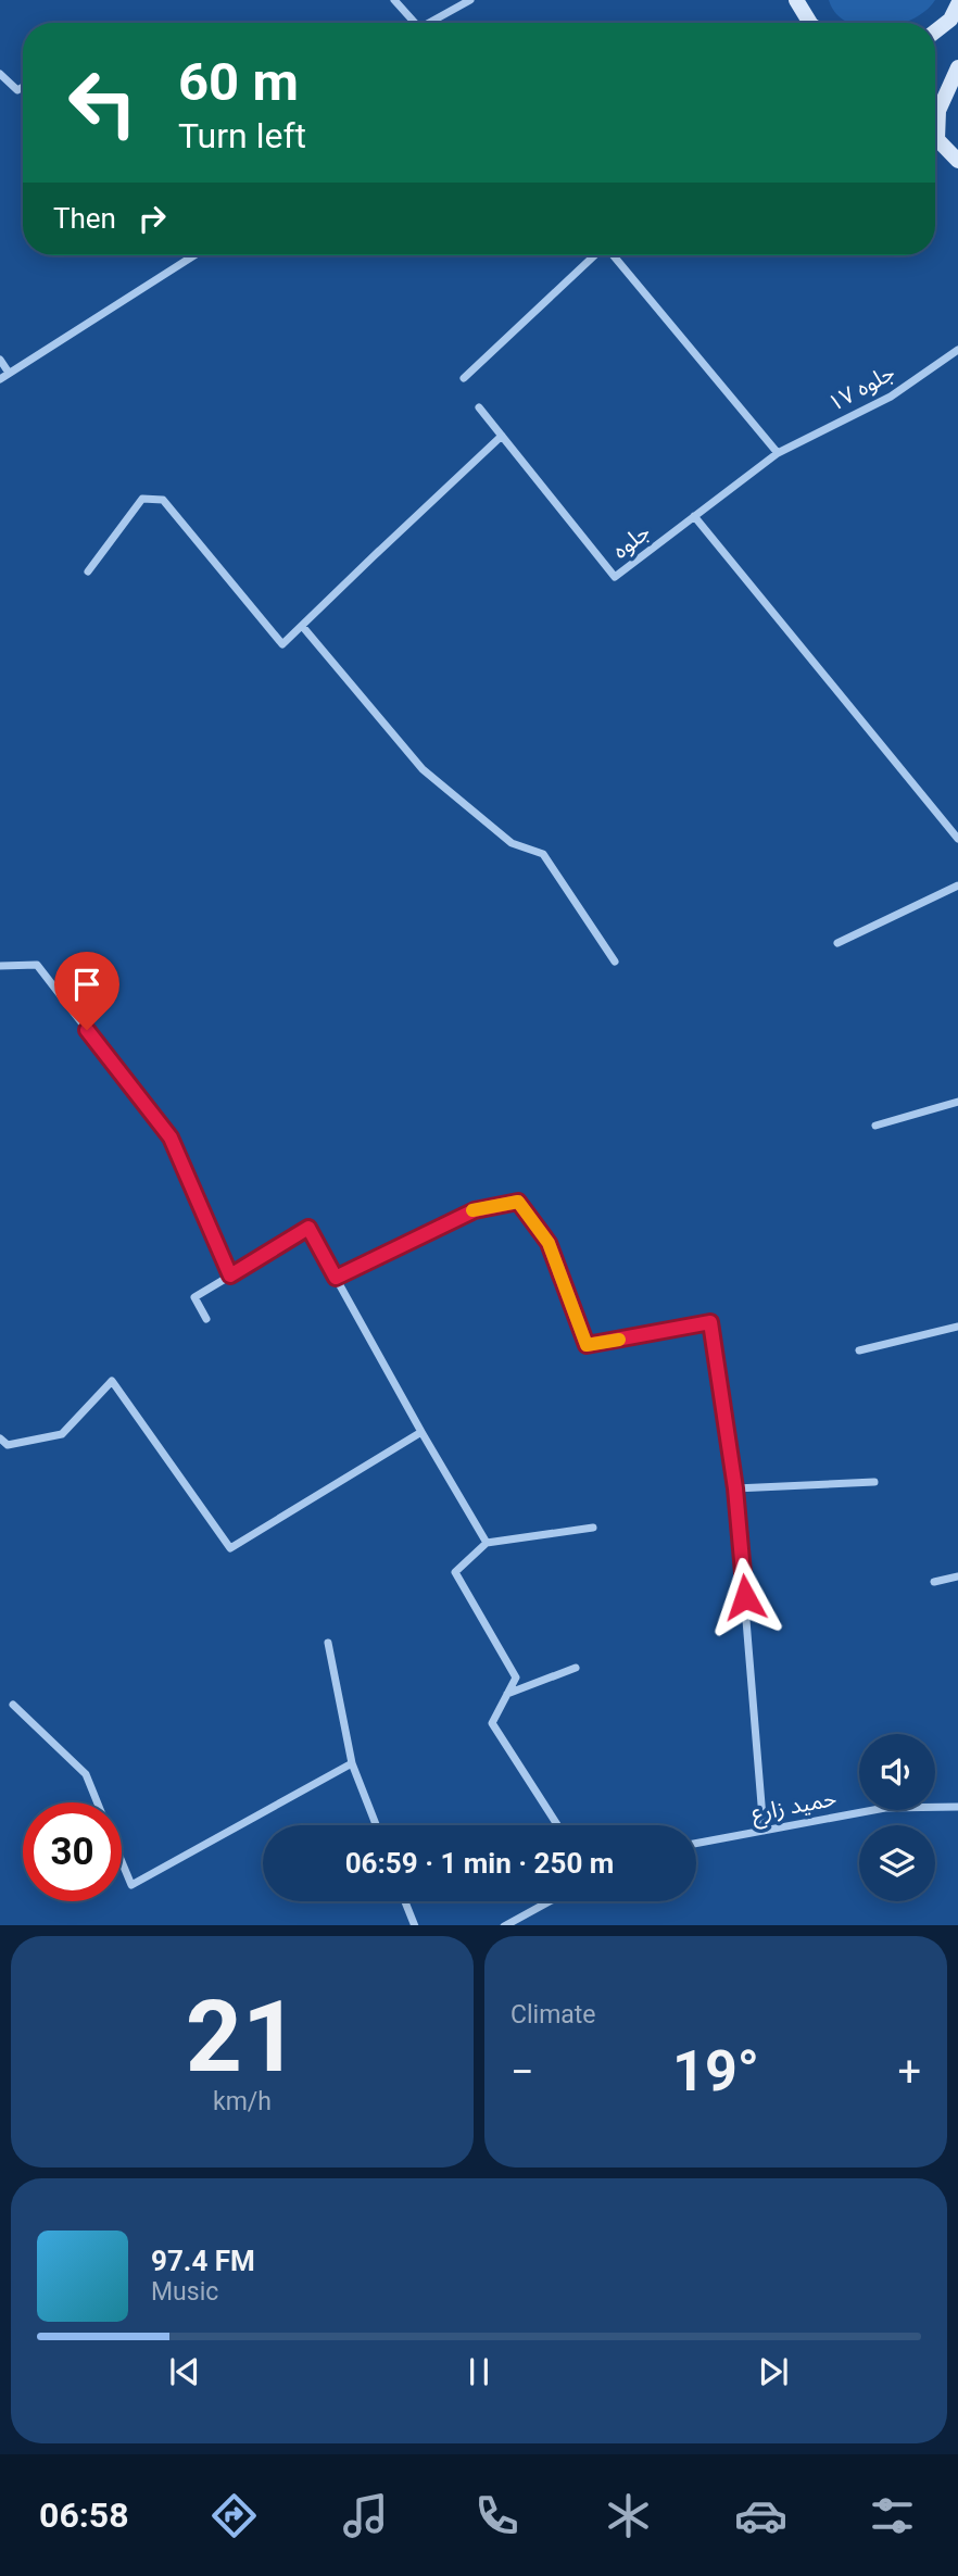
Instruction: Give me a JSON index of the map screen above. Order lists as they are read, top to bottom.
{
  "streets": {
    "street": ["جلوه ۱۷", "جلوه", "حمید زارع"]
  },
  "crossings": [
    ["جلوه ۱۷", "جلوه"]
  ],
  "page": {
    "turn": ["60 m", "Turn left"],
    "then": "Then",
    "limit": "30",
    "trip": "06:59 · 1 min · 250 m",
    "tile": [
      ["21", "km/h"],
      "Climate"
    ],
    "heat": ["−", "19°", "+"],
    "song": ["97.4 FM", "Music"],
    "tabs": "06:58"
  }
}
